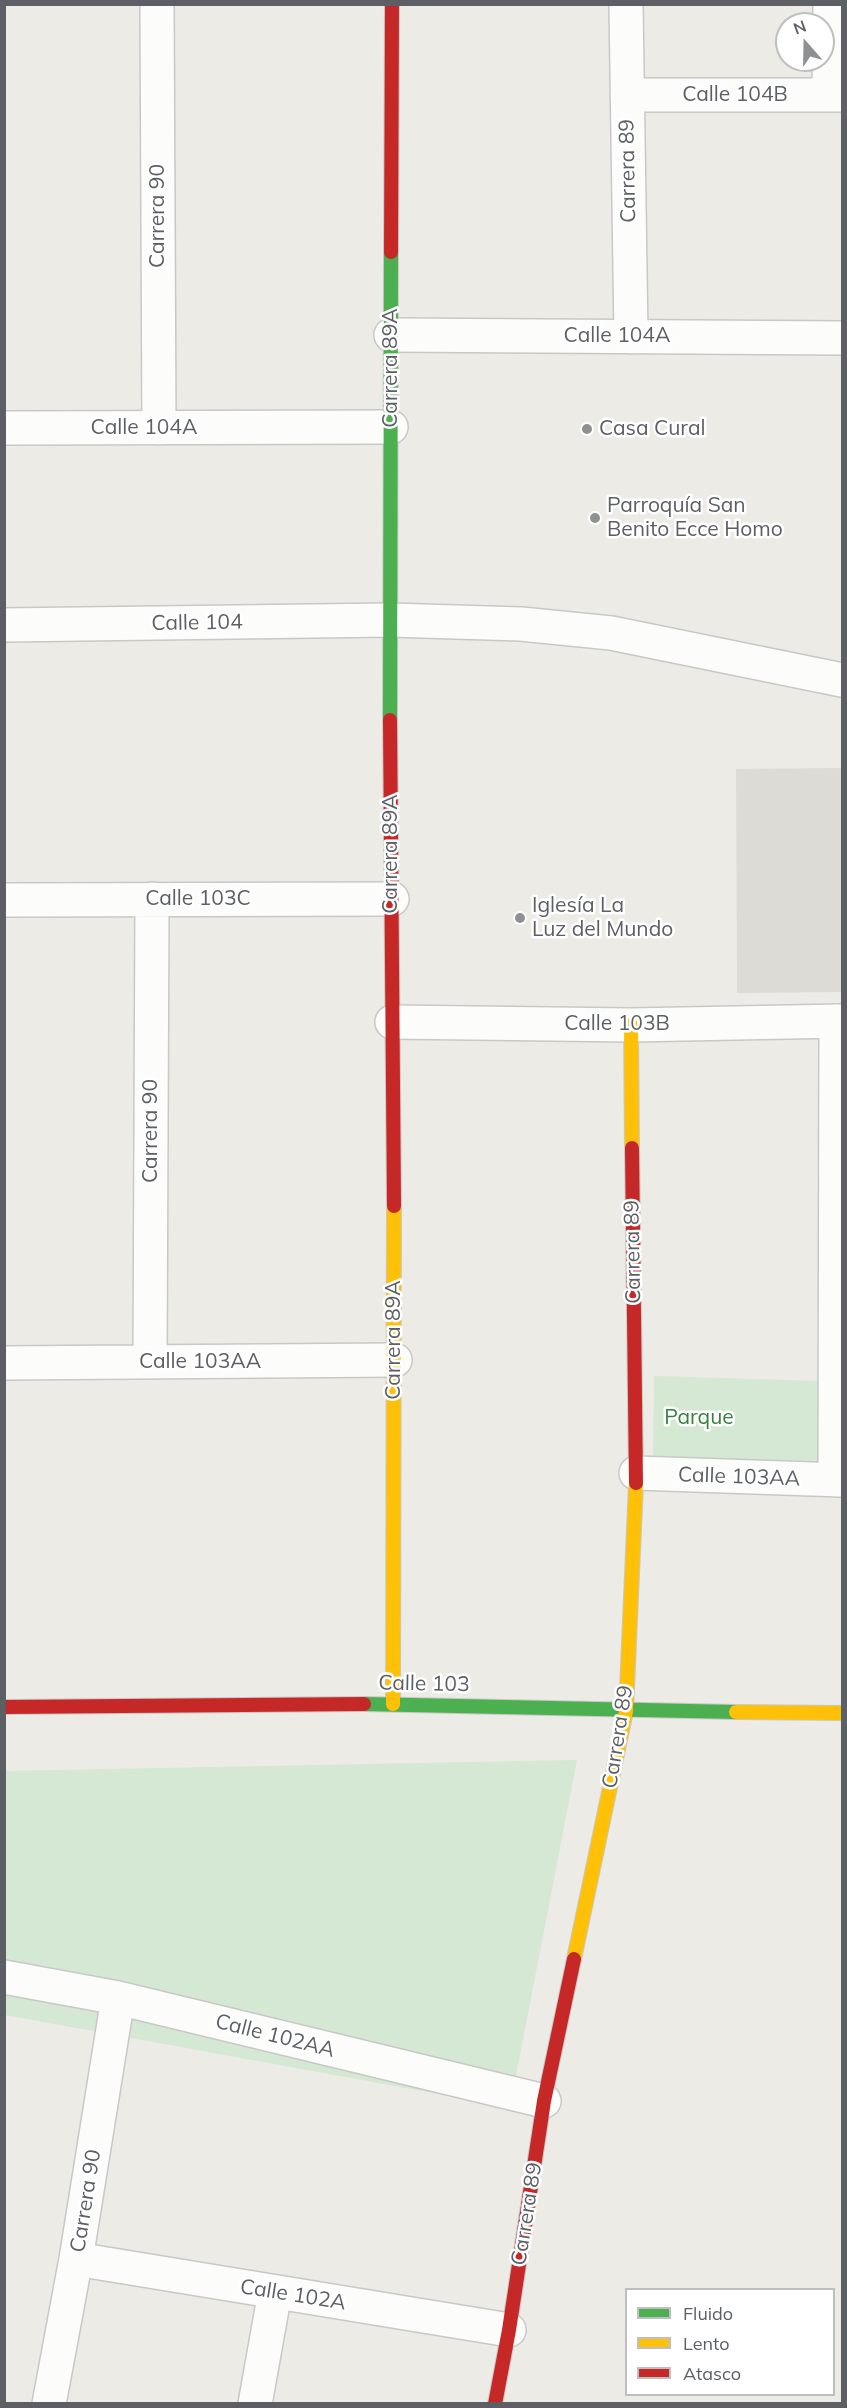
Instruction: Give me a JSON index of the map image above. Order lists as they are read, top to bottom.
{
  "streets": {
    "street": [
      "Calle 104B",
      "Carrera 89",
      "Carrera 90",
      "Calle 104A",
      "Carrera 89A",
      "Calle 104",
      "Calle 103C",
      "Calle 103B",
      "Calle 103AA",
      "Calle 103",
      "Calle 102AA",
      "Calle 102A"
    ]
  },
  "crossings": [
    ["Calle 104B", "Carrera 89"],
    ["Carrera 89", "Calle 104A"],
    ["Carrera 89", "Calle 103B"],
    ["Carrera 89", "Calle 103AA"],
    ["Carrera 89", "Calle 103"],
    ["Carrera 89", "Calle 102AA"],
    ["Carrera 89", "Calle 102A"],
    ["Carrera 90", "Calle 104A"],
    ["Carrera 90", "Calle 103C"],
    ["Carrera 90", "Calle 103AA"],
    ["Carrera 90", "Calle 102AA"],
    ["Carrera 90", "Calle 102A"],
    ["Calle 104A", "Carrera 89A"],
    ["Carrera 89A", "Calle 104"],
    ["Carrera 89A", "Calle 103C"],
    ["Carrera 89A", "Calle 103B"],
    ["Carrera 89A", "Calle 103AA"],
    ["Carrera 89A", "Calle 103"]
  ],
  "parks": ["Parque"],
  "places": ["Casa Cural", "Parroquía San Benito Ecce Homo", "Iglesía La Luz del Mundo"],
  "legend": ["Fluido", "Lento", "Atasco"],
  "north": "top"
}
